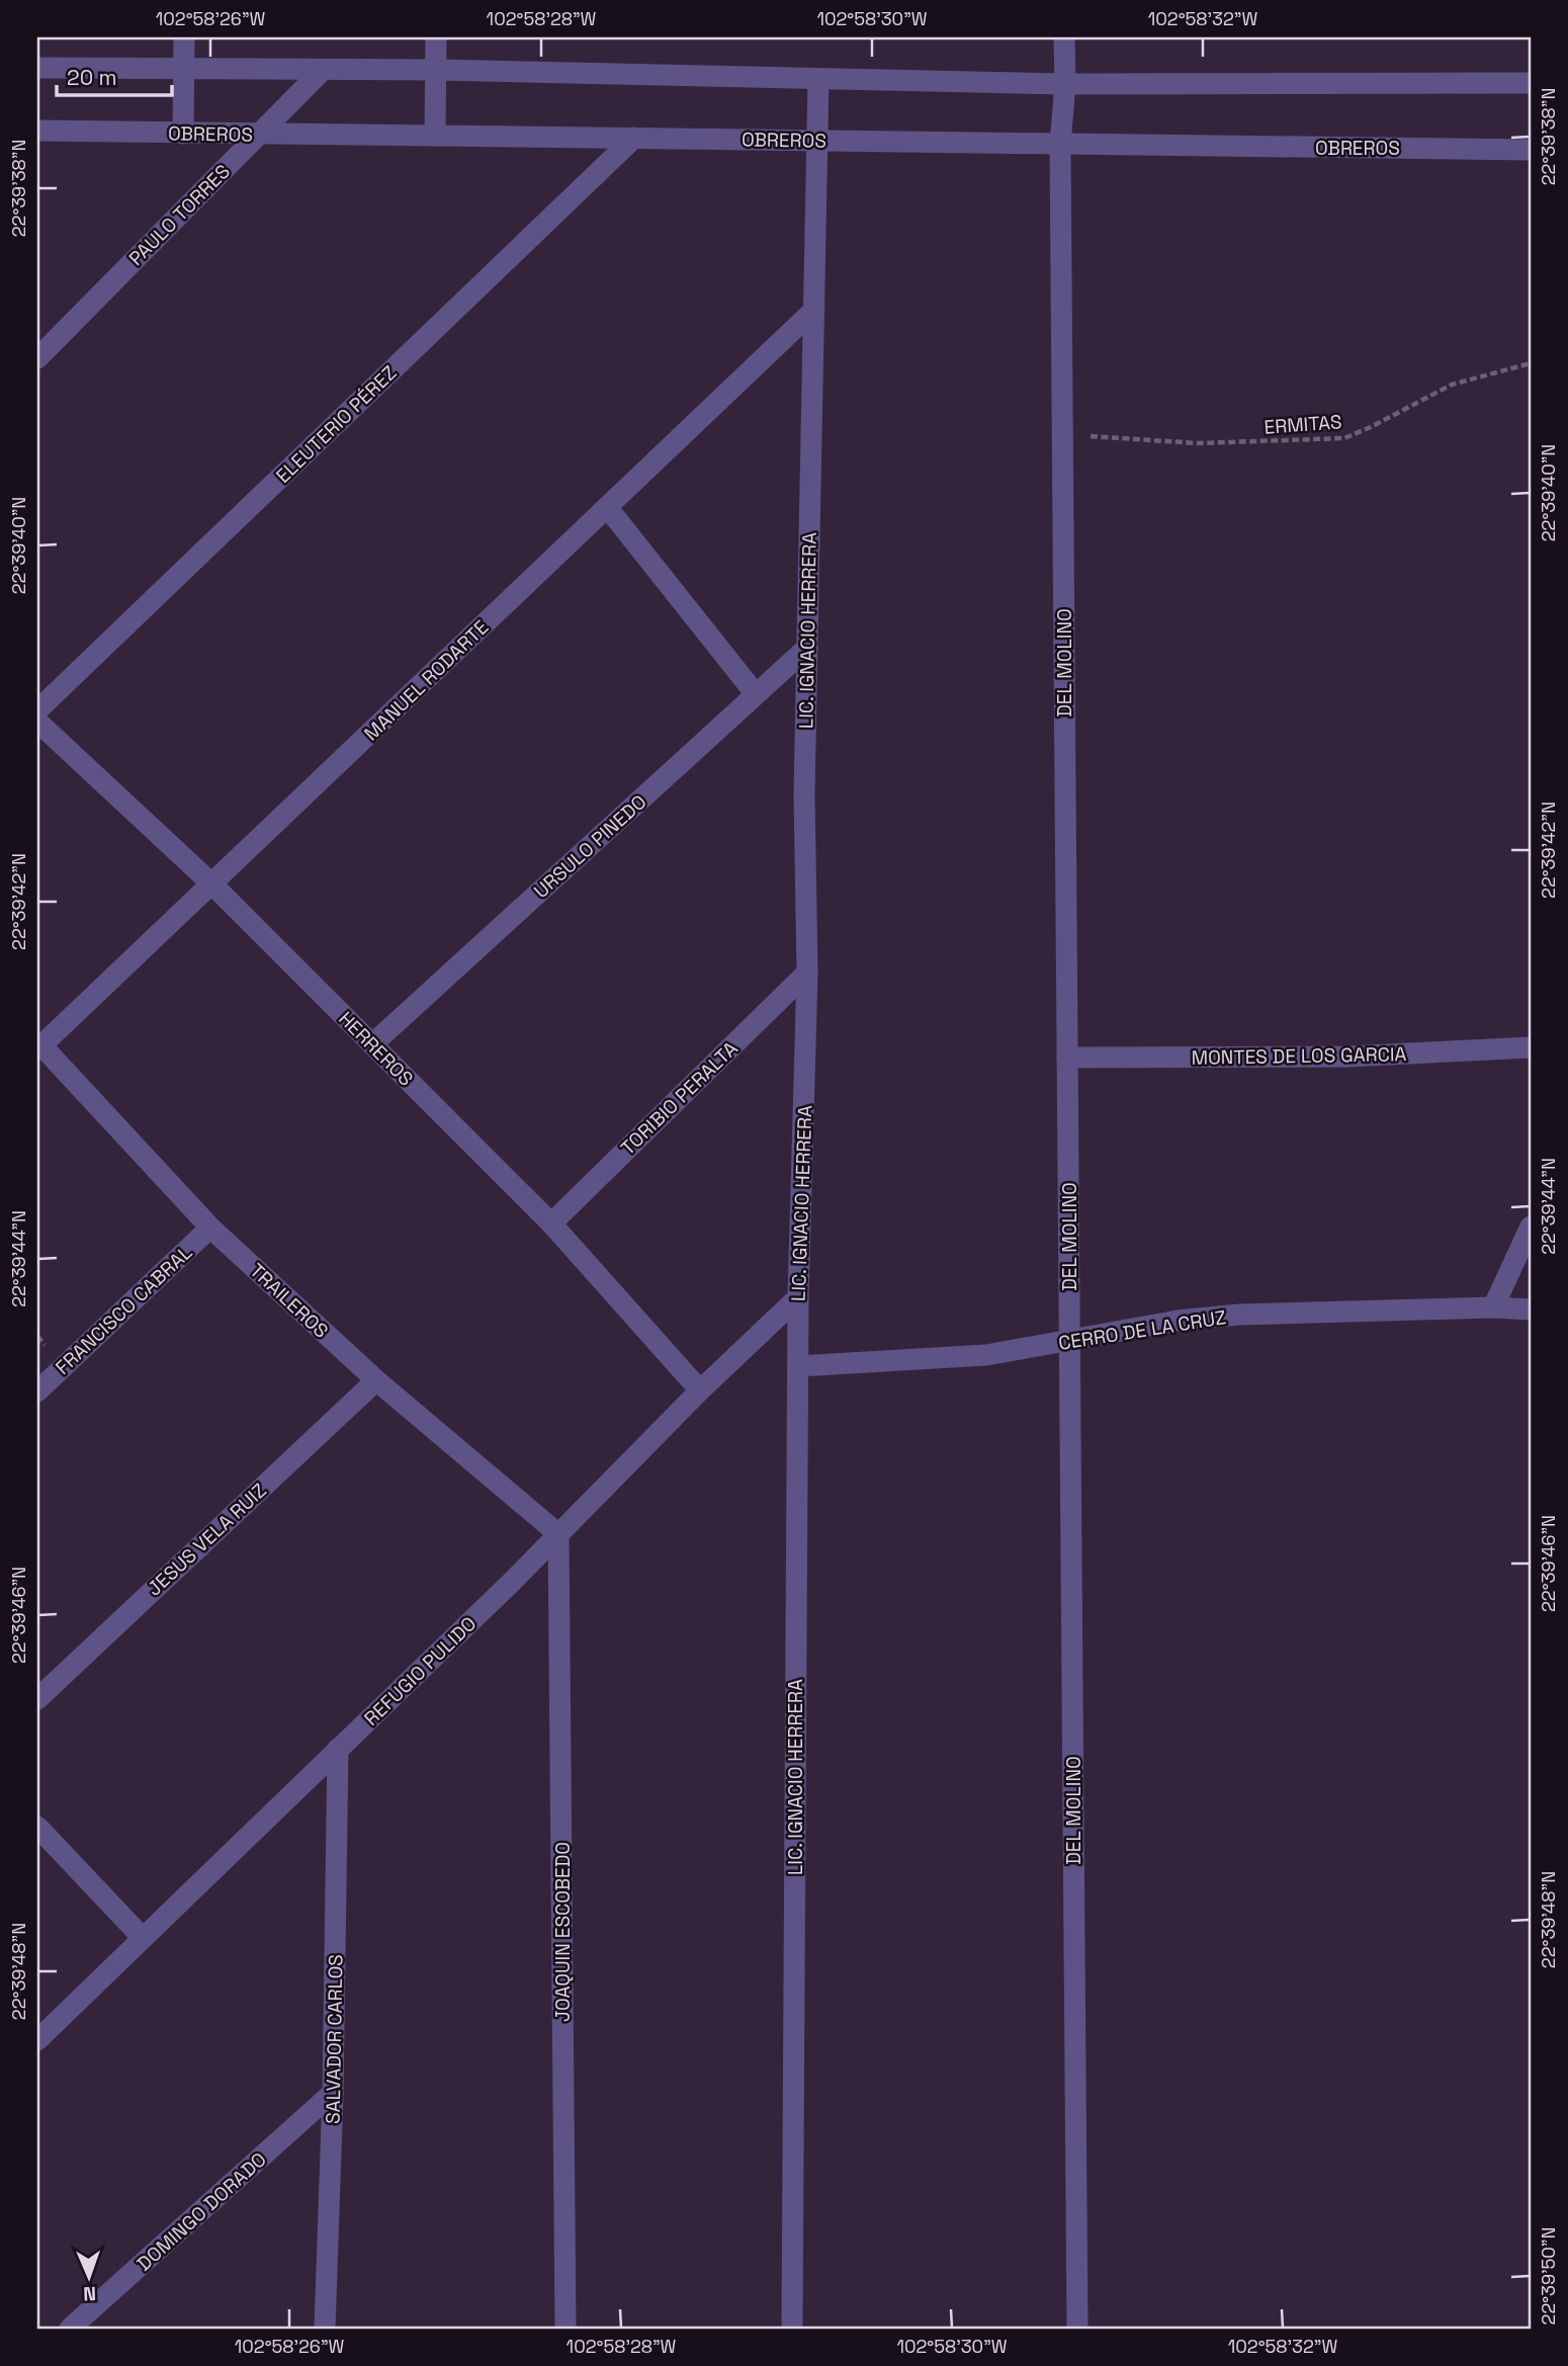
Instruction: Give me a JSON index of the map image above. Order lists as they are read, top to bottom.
{
  "streets": {
    "street": [
      "OBREROS",
      "PAULO TORRES",
      "ELEUTERIO PÉREZ",
      "LIC. IGNACIO HERRERA",
      "DEL MOLINO",
      "MANUEL RODARTE",
      "URSULO PINEDO",
      "HERREROS",
      "MONTES DE LOS GARCIA",
      "TORIBIO PERALTA",
      "TRAILEROS",
      "FRANCISCO CABRAL",
      "CERRO DE LA CRUZ",
      "JESUS VELA RUIZ",
      "REFUGIO PULIDO",
      "JOAQUIN ESCOBEDO",
      "SALVADOR CARLOS",
      "DOMINGO DORADO"
    ],
    "path": ["ERMITAS"]
  },
  "crossings": [
    ["OBREROS", "PAULO TORRES"],
    ["OBREROS", "ELEUTERIO PÉREZ"],
    ["OBREROS", "LIC. IGNACIO HERRERA"],
    ["OBREROS", "DEL MOLINO"],
    ["ERMITAS", "DEL MOLINO"],
    ["LIC. IGNACIO HERRERA", "MANUEL RODARTE"],
    ["LIC. IGNACIO HERRERA", "URSULO PINEDO"],
    ["LIC. IGNACIO HERRERA", "TORIBIO PERALTA"],
    ["LIC. IGNACIO HERRERA", "CERRO DE LA CRUZ"],
    ["LIC. IGNACIO HERRERA", "REFUGIO PULIDO"],
    ["DEL MOLINO", "MONTES DE LOS GARCIA"],
    ["DEL MOLINO", "CERRO DE LA CRUZ"],
    ["MANUEL RODARTE", "HERREROS"],
    ["MANUEL RODARTE", "TRAILEROS"],
    ["URSULO PINEDO", "HERREROS"],
    ["HERREROS", "TORIBIO PERALTA"],
    ["HERREROS", "REFUGIO PULIDO"],
    ["TRAILEROS", "FRANCISCO CABRAL"],
    ["TRAILEROS", "JESUS VELA RUIZ"],
    ["TRAILEROS", "REFUGIO PULIDO"],
    ["TRAILEROS", "JOAQUIN ESCOBEDO"],
    ["REFUGIO PULIDO", "JOAQUIN ESCOBEDO"],
    ["REFUGIO PULIDO", "SALVADOR CARLOS"],
    ["SALVADOR CARLOS", "DOMINGO DORADO"]
  ],
  "scale_bar": "20 m",
  "north": "bottom",
  "coordinates": [
    "102°58'26\"W",
    "102°58'28\"W",
    "102°58'30\"W",
    "102°58'32\"W",
    "22°39'38\"N",
    "22°39'40\"N",
    "22°39'42\"N",
    "22°39'44\"N",
    "22°39'46\"N",
    "22°39'48\"N",
    "22°39'50\"N"
  ]
}
